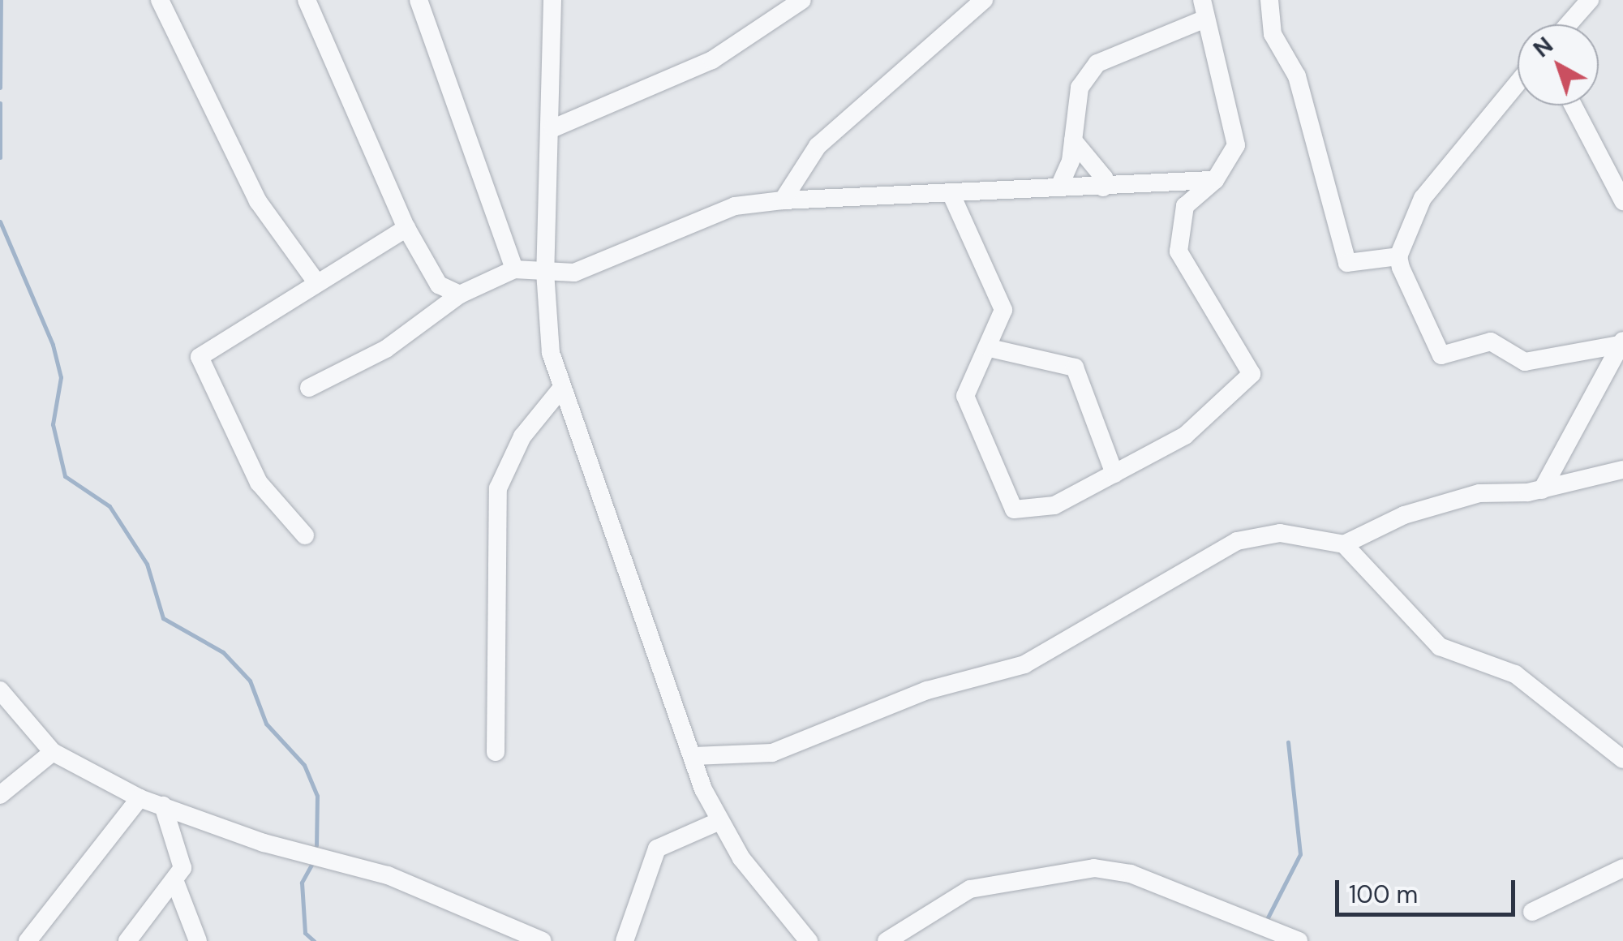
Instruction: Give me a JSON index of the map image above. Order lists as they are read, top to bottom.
{
  "scale_bar": "100 m",
  "north": "top left"
}
